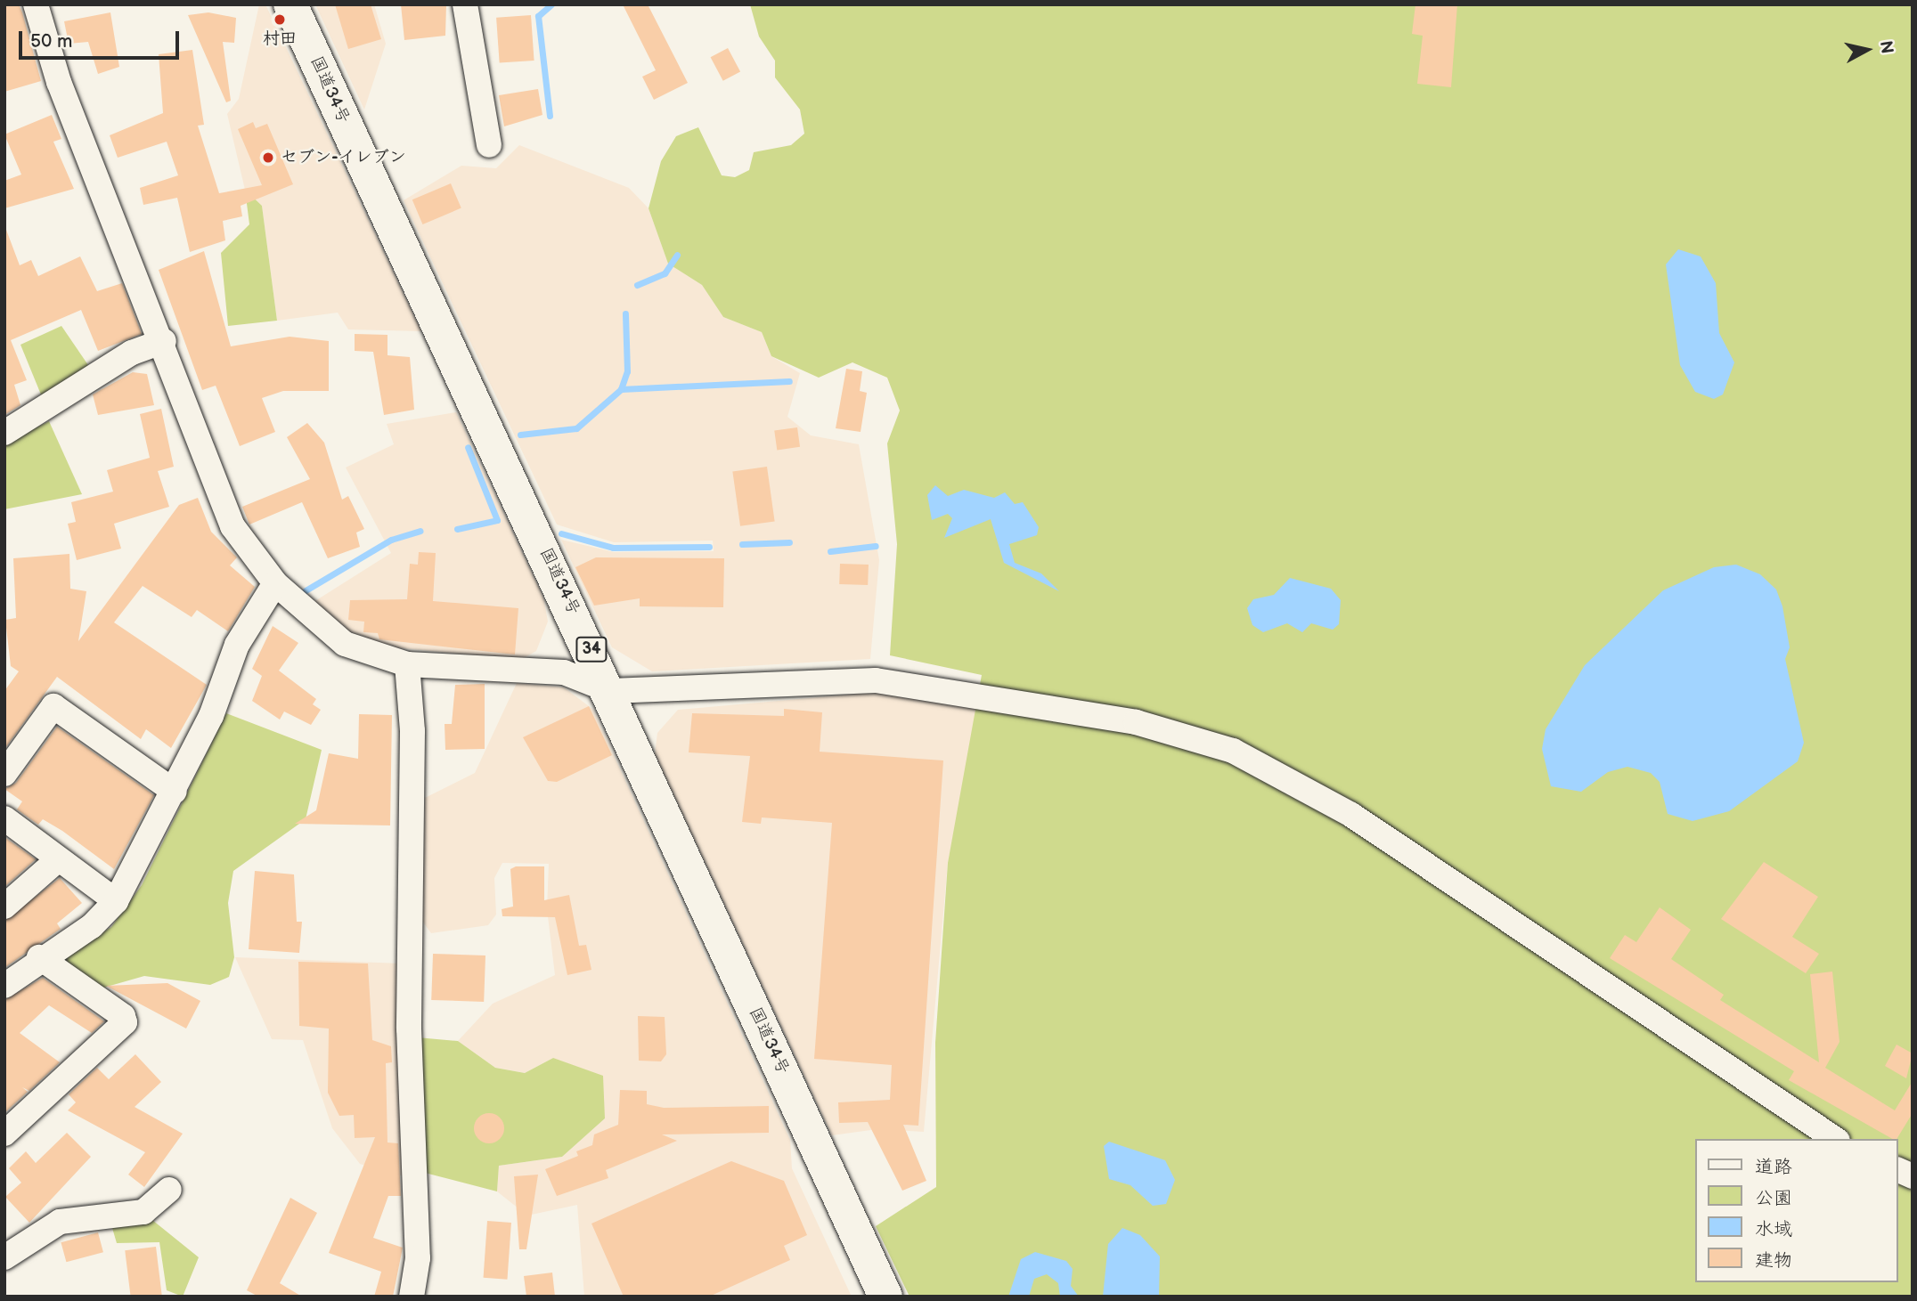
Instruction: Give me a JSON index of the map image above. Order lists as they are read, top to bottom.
{
  "streets": {
    "highway": ["国道34号", "34"]
  },
  "places": ["村田", "セブン-イレブン"],
  "legend": [
    "道路",
    "公園",
    "水域",
    "建物"
  ],
  "scale_bar": "50 m",
  "north": "right"
}
